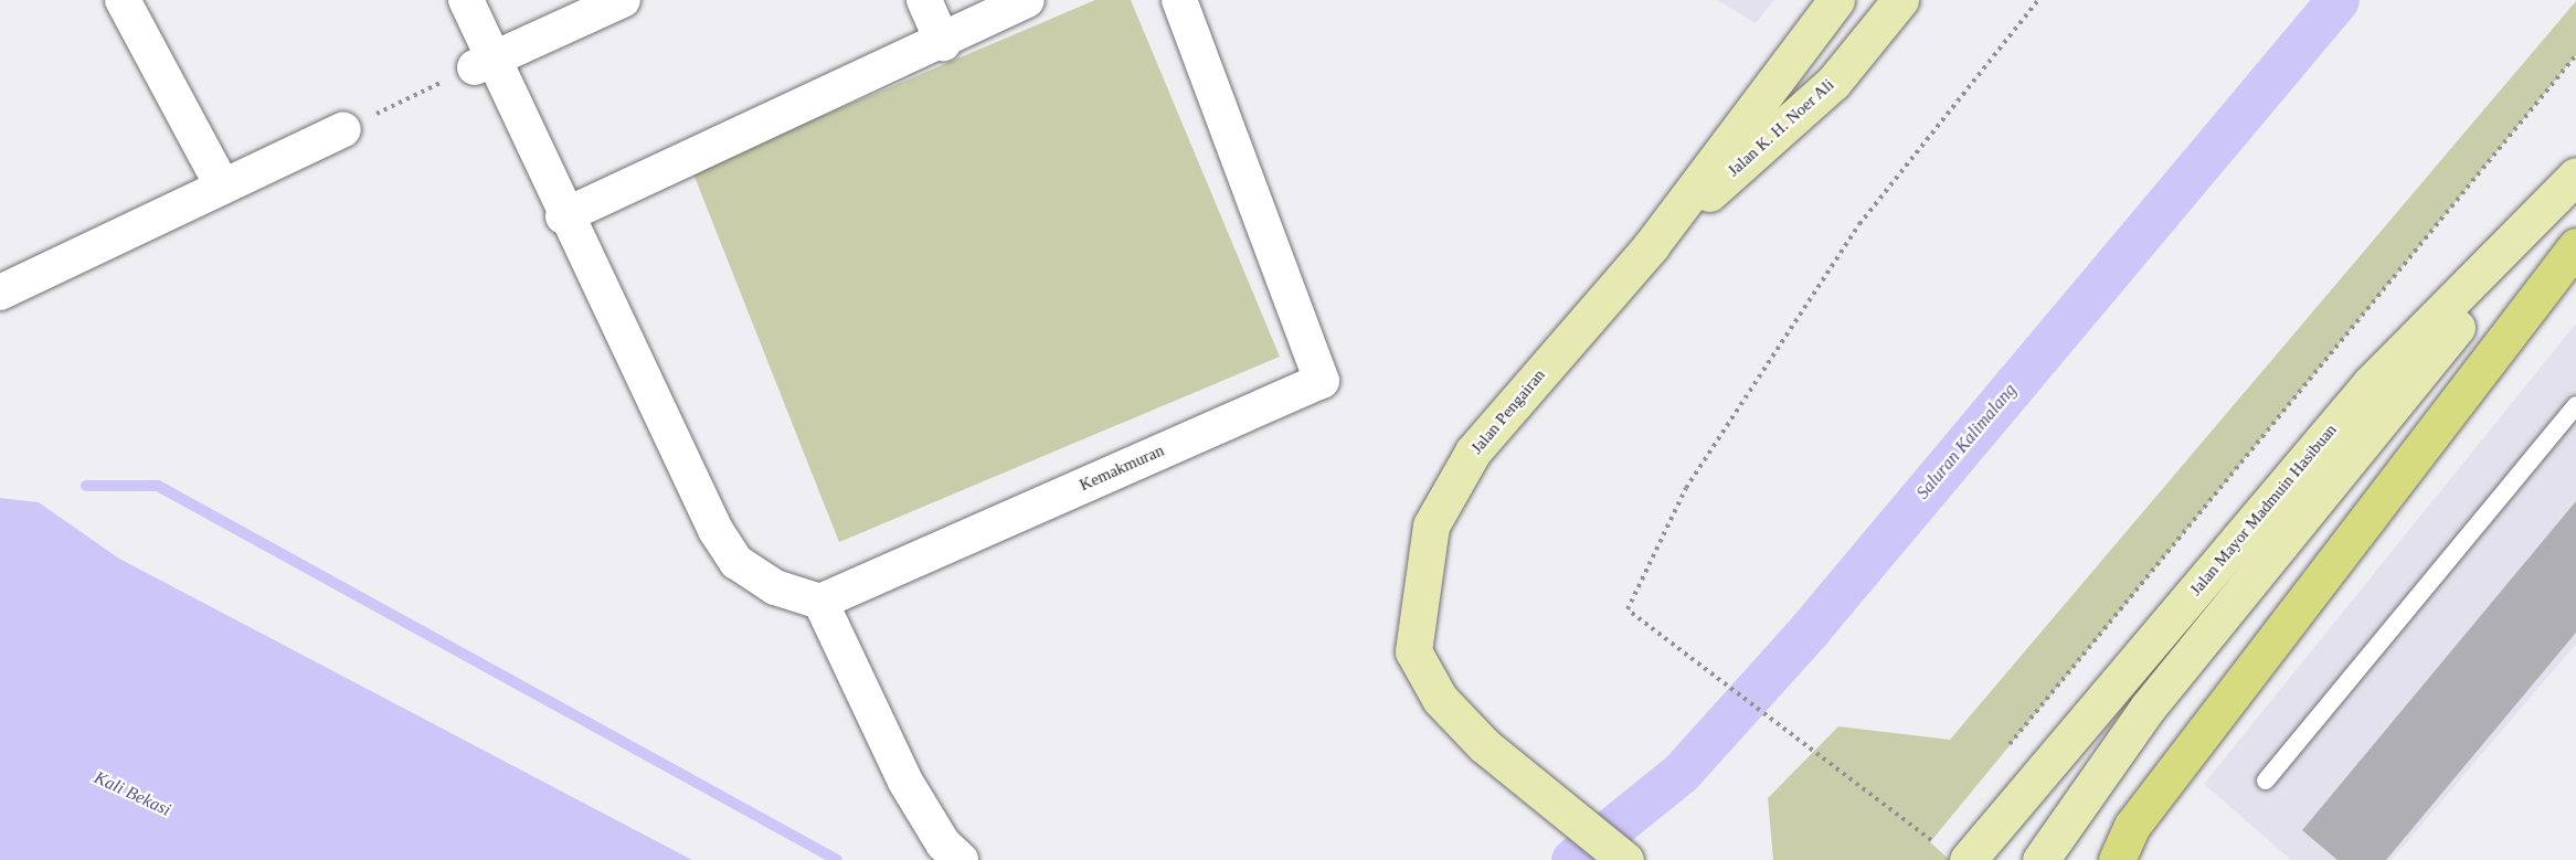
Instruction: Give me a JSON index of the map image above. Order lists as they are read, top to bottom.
{
  "streets": {
    "main road": ["Jalan K. H. Noer Ali", "Jalan Pengairan", "Jalan Mayor Madmuin Hasibuan"],
    "street": ["Kemakmuran"]
  },
  "crossings": [
    ["Jalan K. H. Noer Ali", "Jalan Pengairan"]
  ],
  "water": ["Saluran Kalimalang", "Kali Bekasi"]
}
